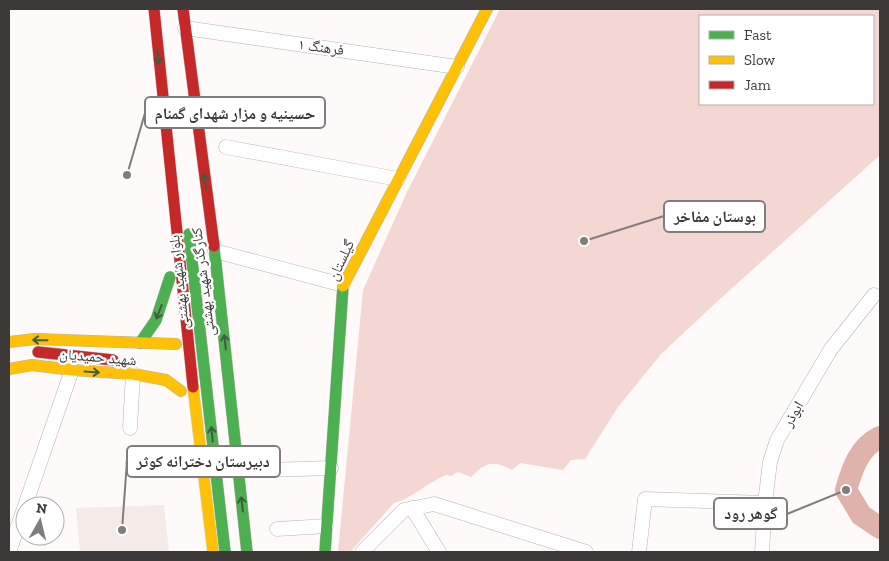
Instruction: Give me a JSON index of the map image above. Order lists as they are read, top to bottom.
{
  "streets": {
    "main road": [
      "گیلستان",
      "بلوار شهید بهشتی",
      "کنارگذر شهید بهشتی",
      "شهید حمیدیان"
    ],
    "street": ["فرهنگ ۱", "ابوذر"]
  },
  "crossings": [
    ["فرهنگ ۱", "گیلستان"],
    ["فرهنگ ۱", "کنارگذر شهید بهشتی"],
    ["بلوار شهید بهشتی", "شهید حمیدیان"]
  ],
  "places": [
    "حسینیه و مزار شهدای گمنام",
    "بوستان مفاخر",
    "گوهر رود",
    "دبیرستان دخترانه کوثر"
  ],
  "legend": ["Fast", "Slow", "Jam"],
  "north": "top"
}
